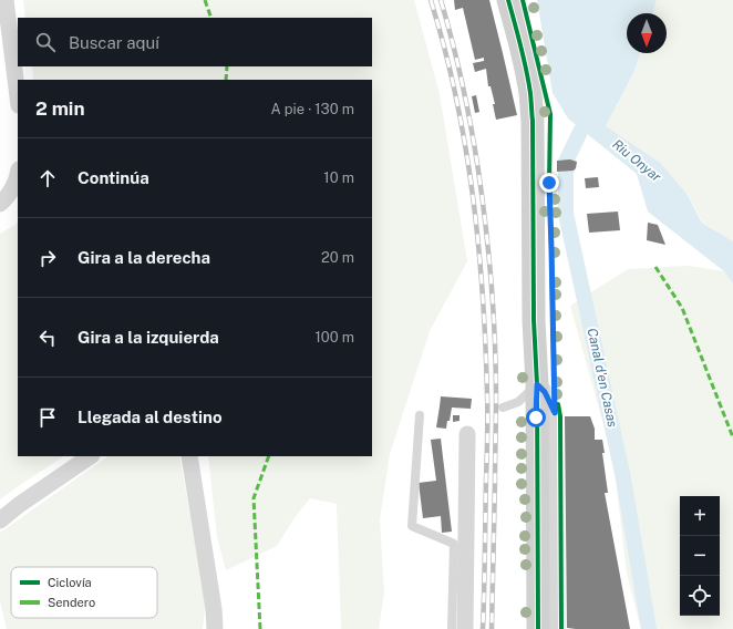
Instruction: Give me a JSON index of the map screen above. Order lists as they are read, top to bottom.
{
  "water": ["Riu Onyar", "Canal d'en Casas"],
  "legend": ["Ciclovía", "Sendero"],
  "north": "bottom",
  "page": {
    "search": "Buscar aquí",
    "heading": ["2 min", "A pie · 130 m"],
    "list": [
      ["Continúa", "10 m"],
      ["Gira a la derecha", "20 m"],
      ["Gira a la izquierda", "100 m"],
      "Llegada al destino"
    ],
    "map_buttons": ["+", "−"]
  }
}
